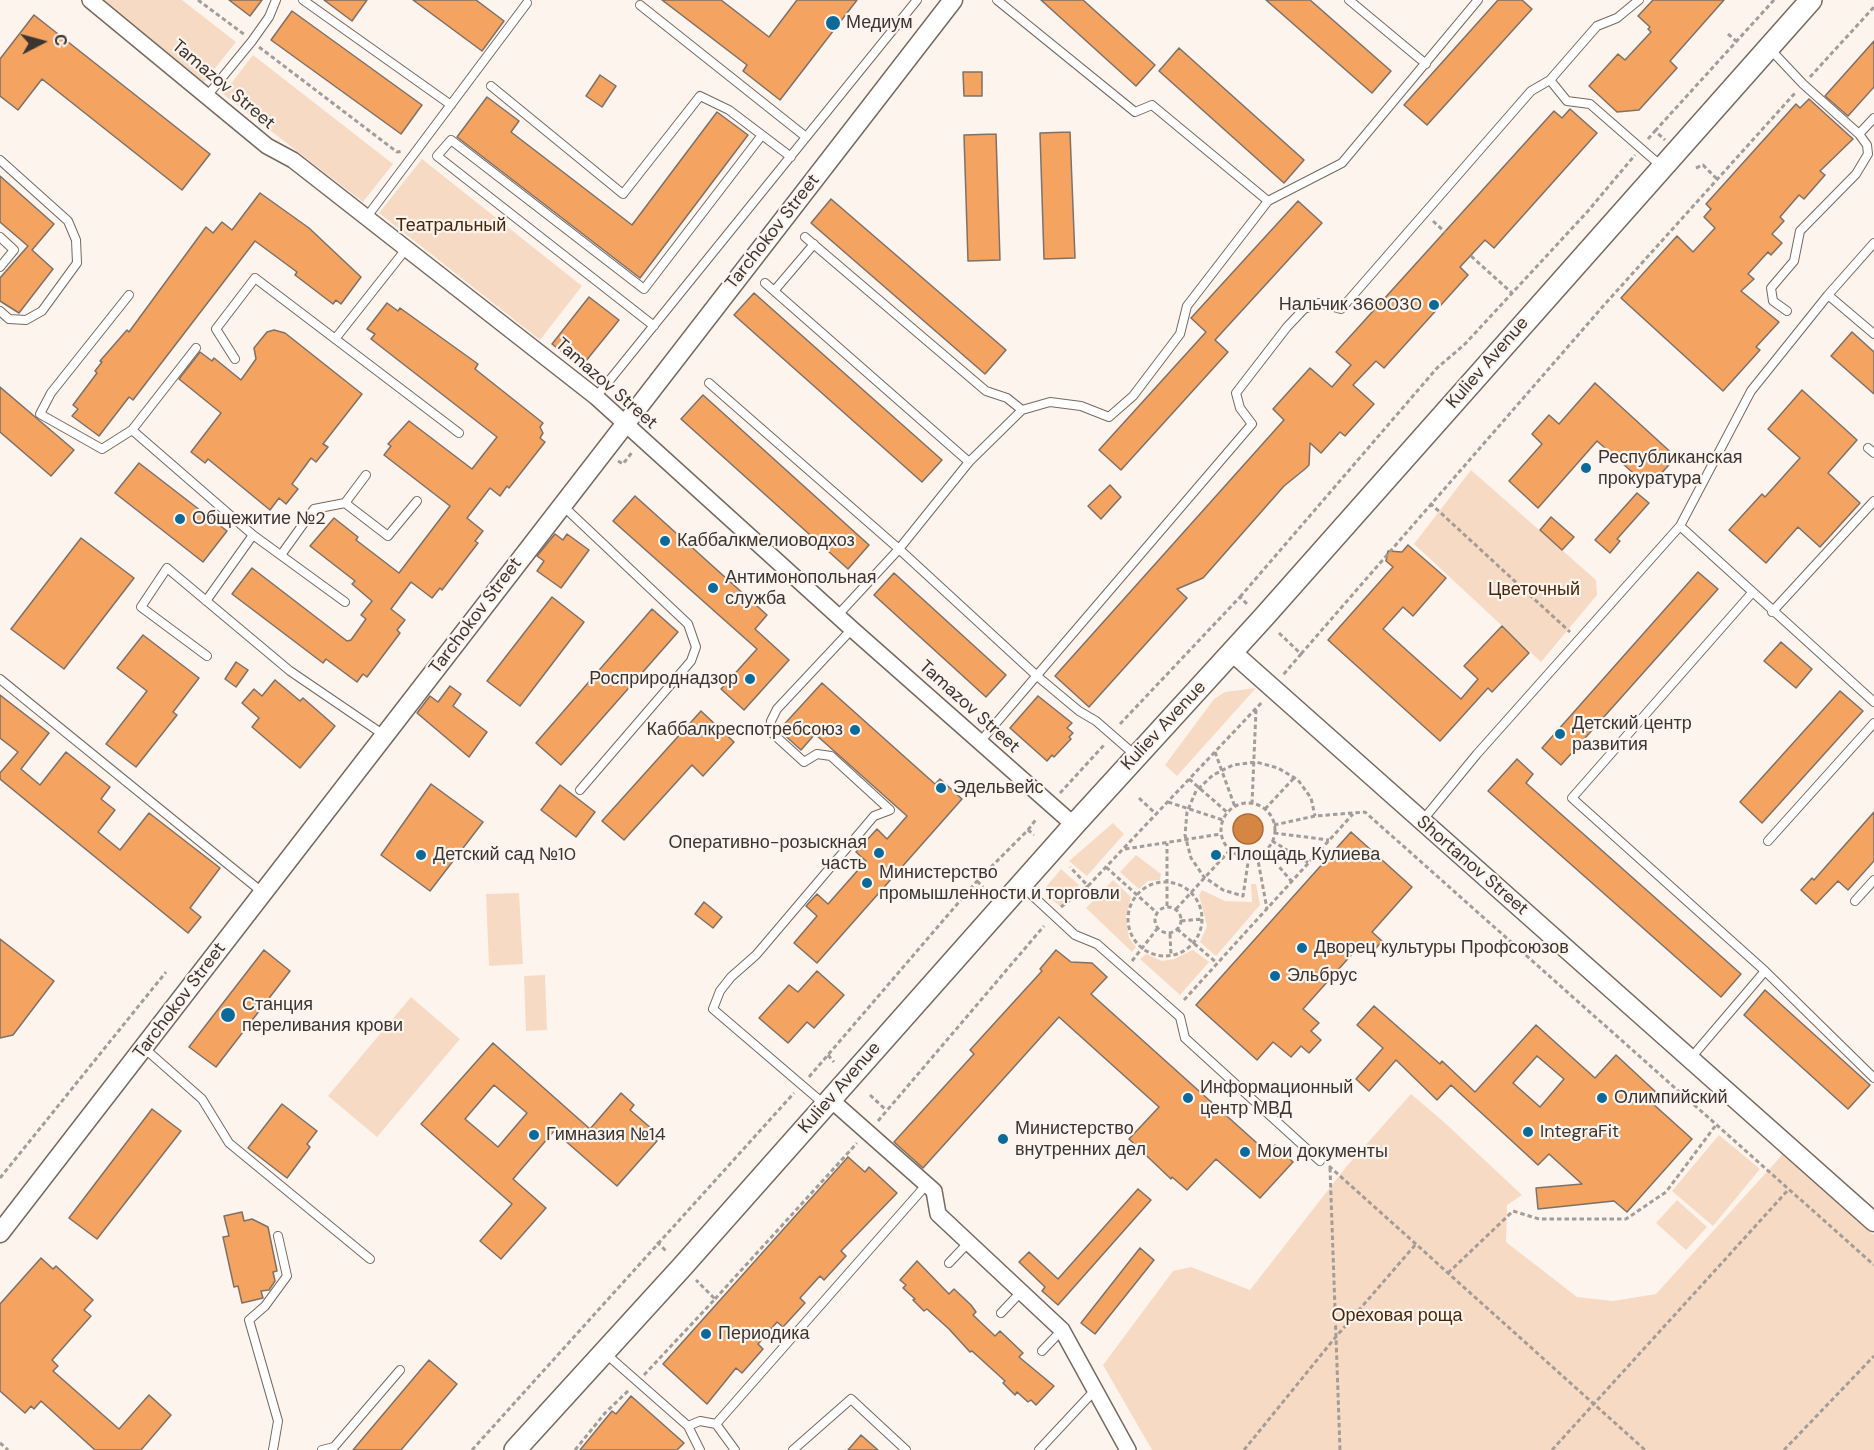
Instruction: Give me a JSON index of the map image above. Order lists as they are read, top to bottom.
{
  "streets": {
    "main road": ["Kuliev Avenue"],
    "street": ["Tamazov Street", "Tarchokov Street", "Shortanov Street"]
  },
  "crossings": [
    ["Tamazov Street", "Tarchokov Street"],
    ["Tamazov Street", "Kuliev Avenue"],
    ["Kuliev Avenue", "Shortanov Street"]
  ],
  "parks": ["Театральный", "Цветочный", "Ореховая роща"],
  "places": [
    "Медиум",
    "Нальчик 360030",
    "Республиканская прокуратура",
    "Общежитие №2",
    "Каббалкмелиоводхоз",
    "Антимонопольная служба",
    "Росприроднадзор",
    "Каббалкреспотребсоюз",
    "Детский центр развития",
    "Эдельвейс",
    "Оперативно-розыскная часть",
    "Детский сад №10",
    "Площадь Кулиева",
    "Министерство промышленности и торговли",
    "Дворец культуры Профсоюзов",
    "Эльбрус",
    "Станция переливания крови",
    "Информационный центр МВД",
    "Олимпийский",
    "IntegraFit",
    "Гимназия №14",
    "Министерство внутренних дел",
    "Мои документы",
    "Периодика"
  ],
  "north": "right"
}
